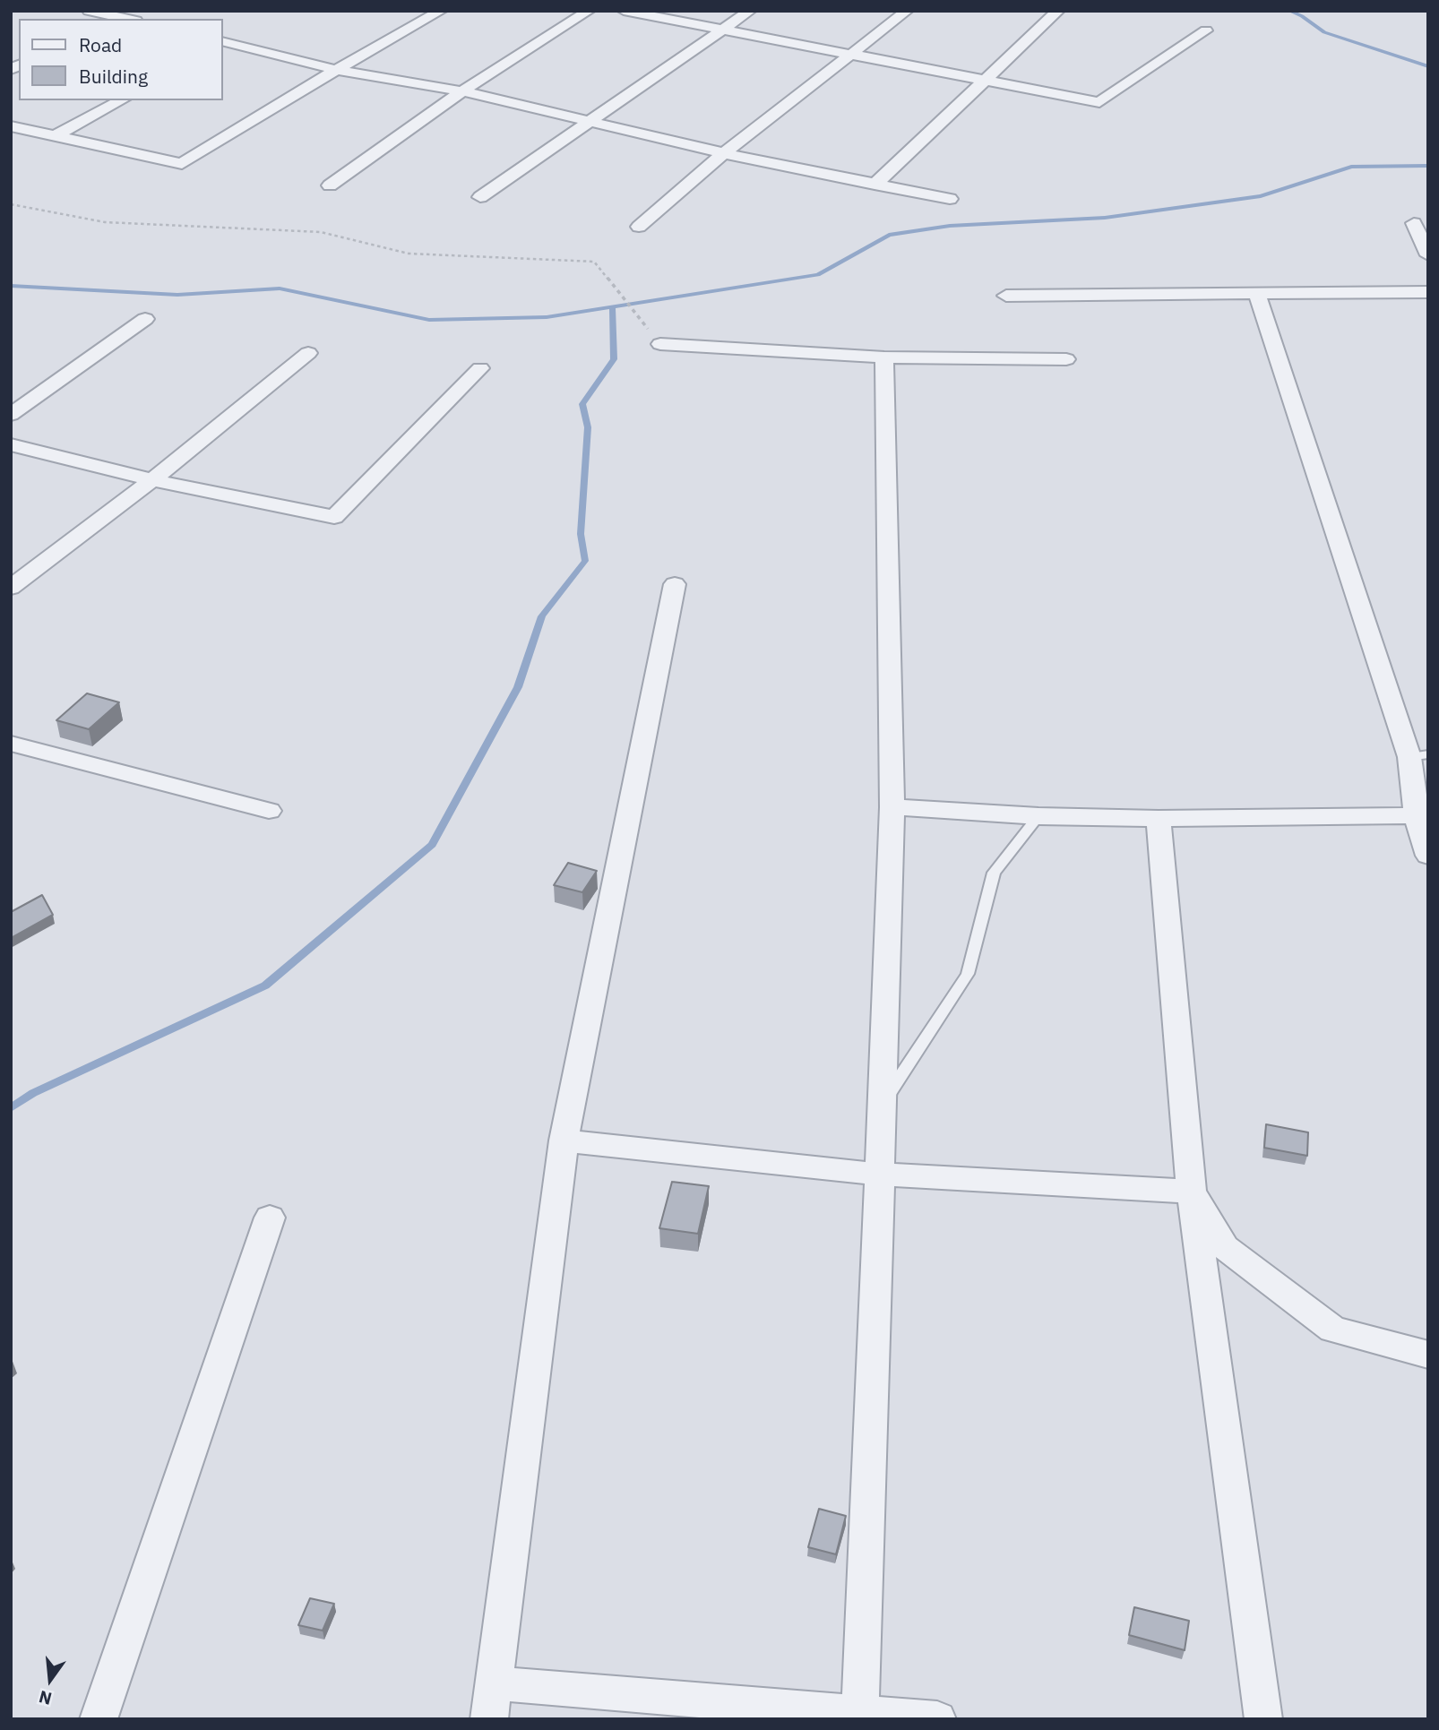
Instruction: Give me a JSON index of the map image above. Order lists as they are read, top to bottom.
{
  "legend": ["Road", "Building"],
  "north": "bottom"
}
